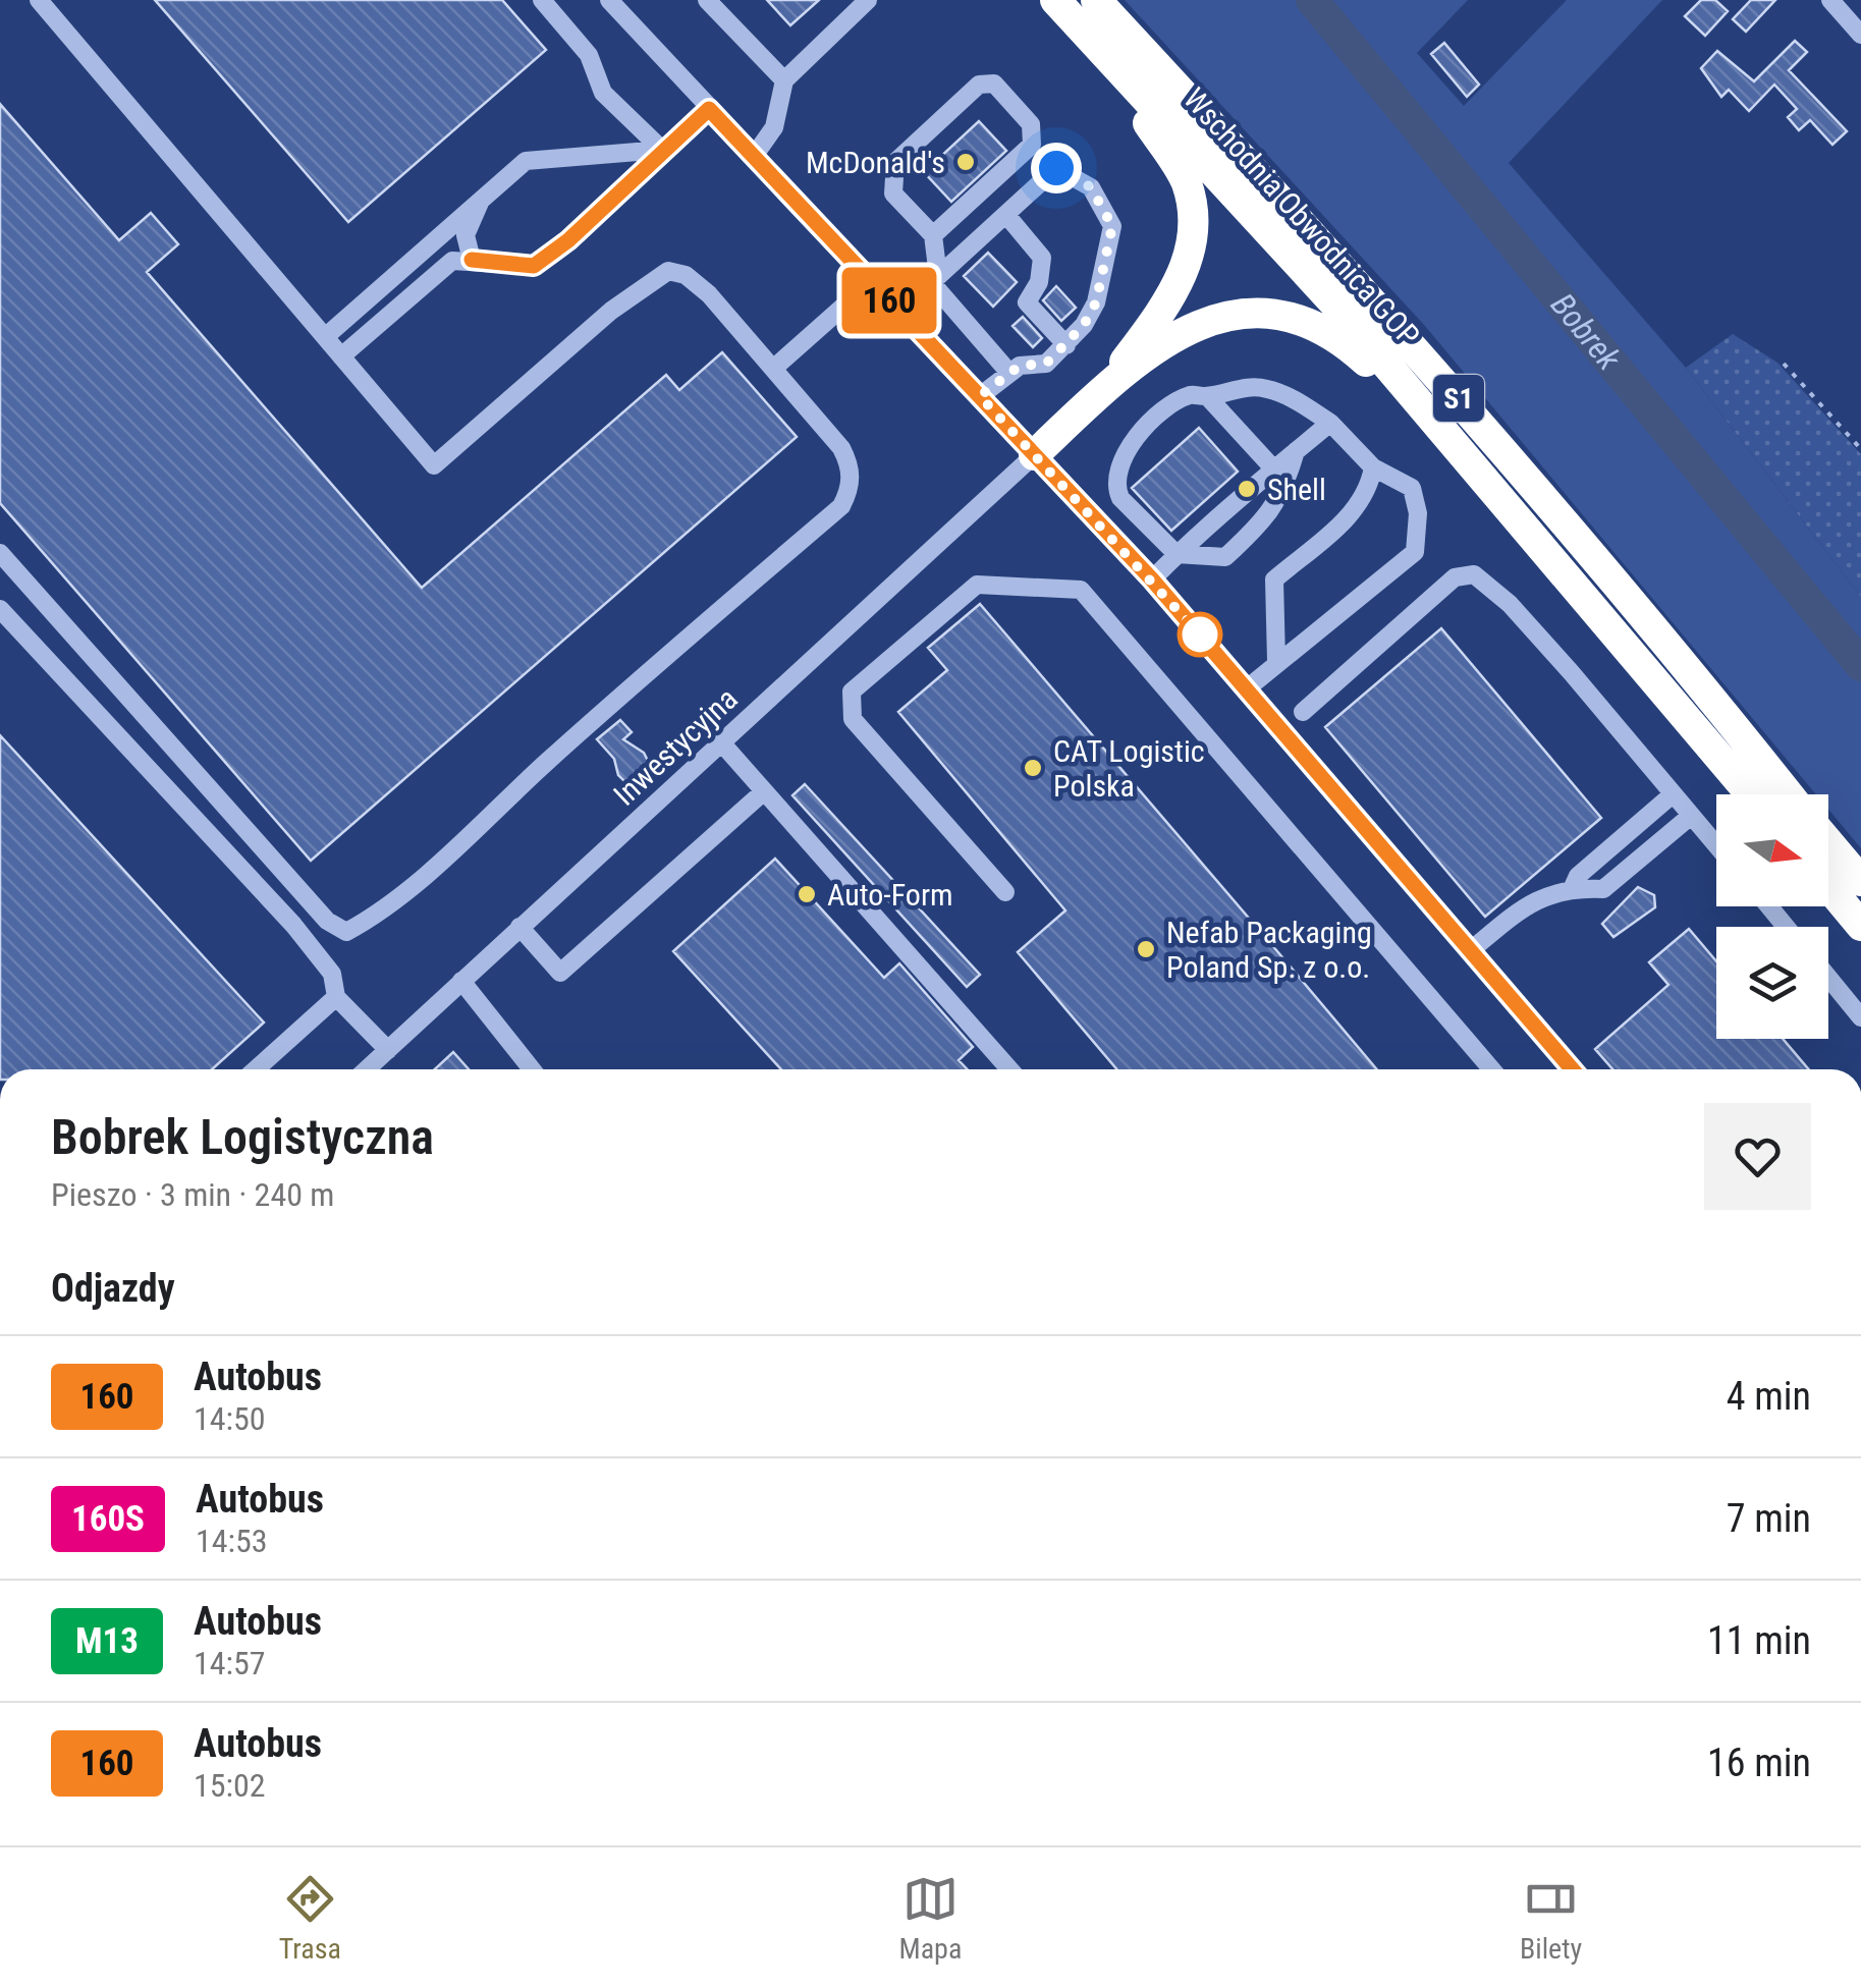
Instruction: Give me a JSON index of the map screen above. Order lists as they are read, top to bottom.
{
  "streets": {
    "highway": ["Wschodnia Obwodnica GOP", "S1"],
    "street": ["Inwestycyjna"]
  },
  "water": ["Bobrek"],
  "places": [
    "McDonald's",
    "Shell",
    "CAT Logistic Polska",
    "Auto-Form",
    "Nefab Packaging Poland Sp. z o.o."
  ],
  "lines": ["bus line 160"],
  "north": "right",
  "page": {
    "on_map": "160",
    "heading": [
      ["Bobrek Logistyczna", "Pieszo · 3 min · 240 m"],
      "Odjazdy"
    ],
    "list": [
      {
        "mark": "160",
        "name": "Autobus",
        "note": "14:50",
        "value": "4 min"
      },
      {
        "mark": "160S",
        "name": "Autobus",
        "note": "14:53",
        "value": "7 min"
      },
      {
        "mark": "M13",
        "name": "Autobus",
        "note": "14:57",
        "value": "11 min"
      },
      {
        "mark": "160",
        "name": "Autobus",
        "note": "15:02",
        "value": "16 min"
      }
    ],
    "tabs": ["Trasa", "Mapa", "Bilety"]
  }
}
